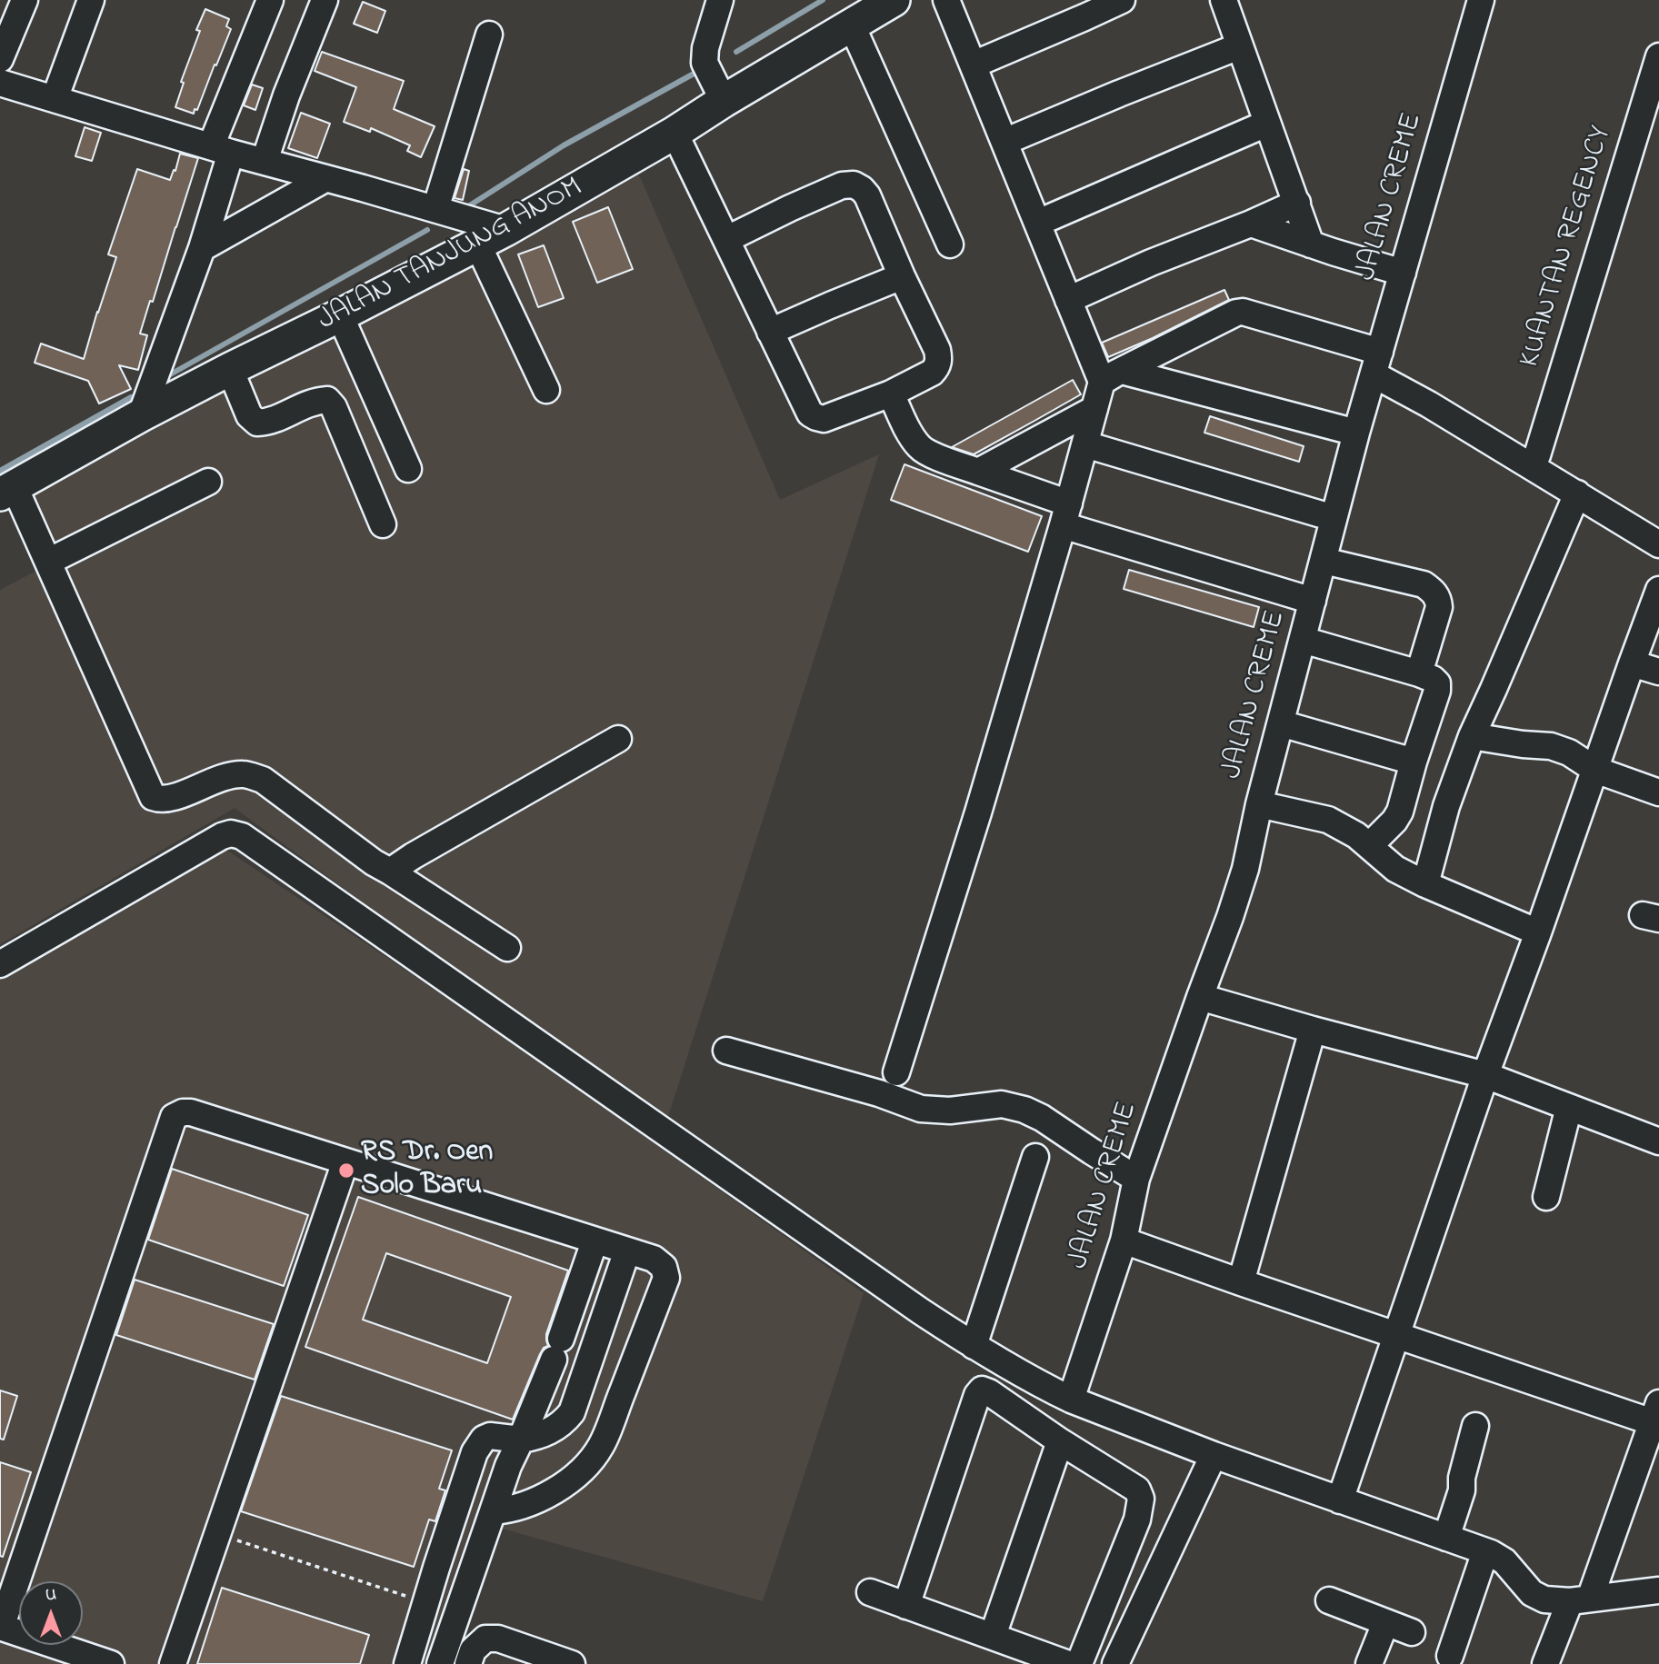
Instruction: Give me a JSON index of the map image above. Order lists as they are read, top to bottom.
{
  "streets": {
    "main road": ["JALAN TANJUNG ANOM"],
    "street": ["JALAN CREME", "KUANTAN REGENCY"]
  },
  "places": ["RS Dr. Oen Solo Baru"],
  "north": "top"
}
